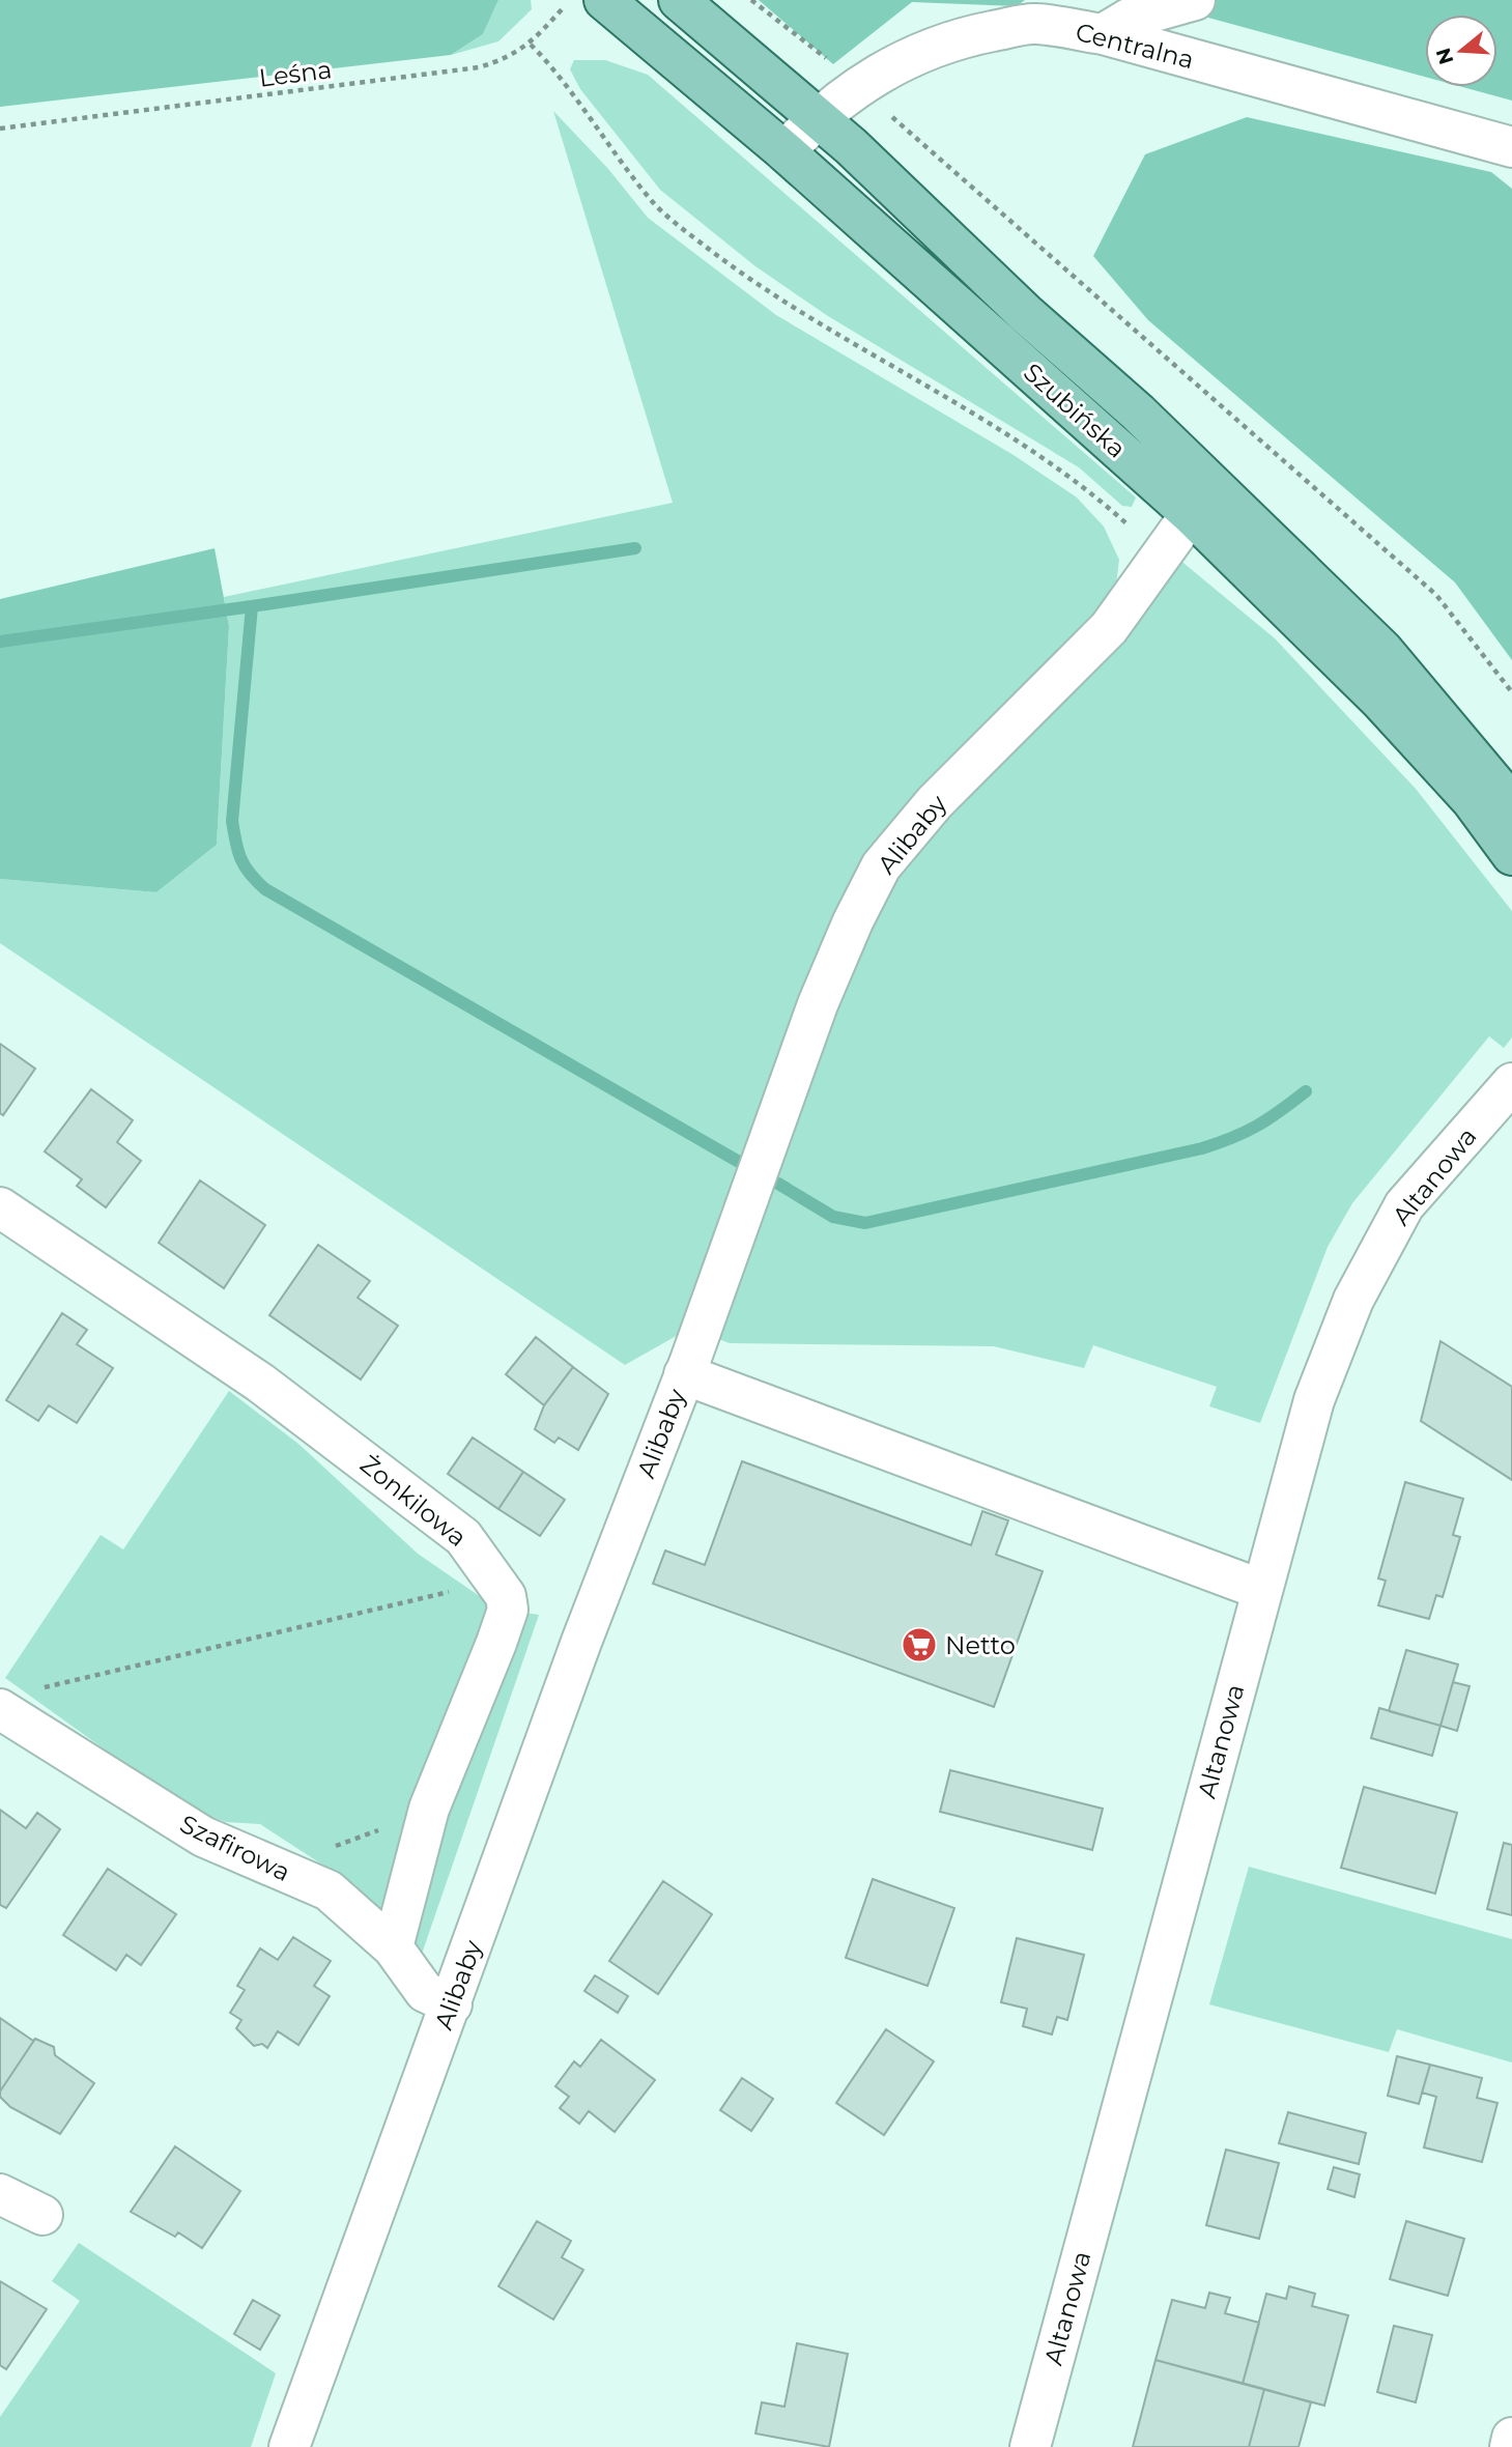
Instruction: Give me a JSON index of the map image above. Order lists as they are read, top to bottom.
{
  "streets": {
    "main road": ["Szubińska"],
    "street": [
      "Centralna",
      "Alibaby",
      "Altanowa",
      "Żonkilowa",
      "Szafirowa"
    ],
    "path": ["Leśna"]
  },
  "crossings": [
    ["Centralna", "Szubińska"],
    ["Szubińska", "Alibaby"],
    ["Alibaby", "Szafirowa"],
    ["Żonkilowa", "Szafirowa"]
  ],
  "places": {
    "supermarket": ["Netto"]
  },
  "north": "left"
}
